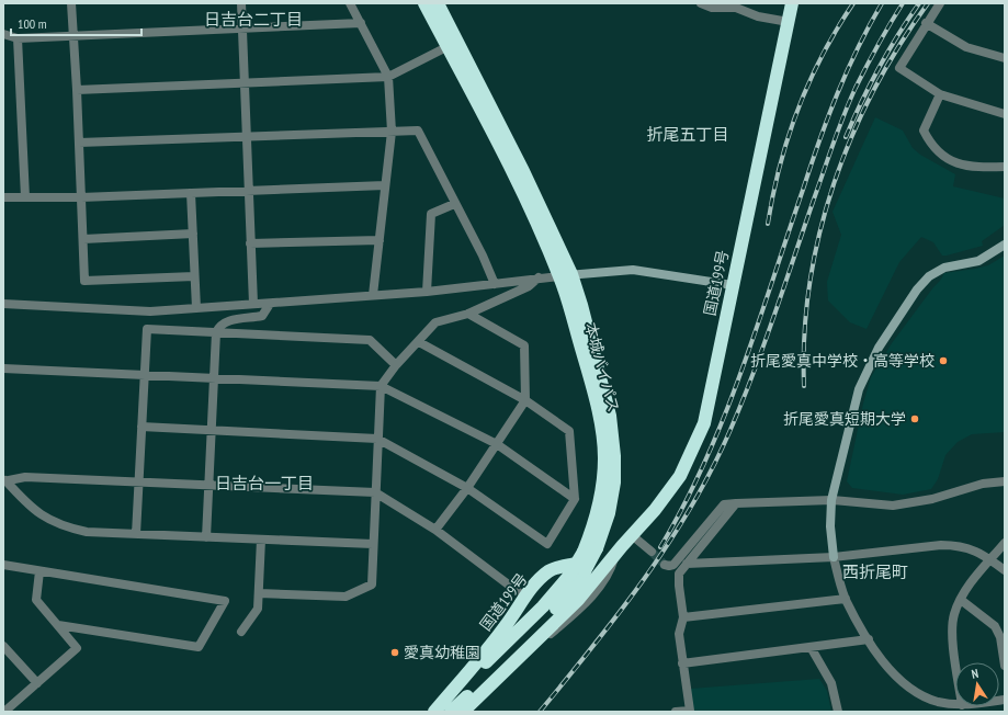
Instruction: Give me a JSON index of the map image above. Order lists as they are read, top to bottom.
{
  "streets": {
    "highway": ["国道199号", "本城バイパス"]
  },
  "crossings": [
    ["国道199号", "本城バイパス"]
  ],
  "districts": [
    "日吉台二丁目",
    "折尾五丁目",
    "日吉台一丁目",
    "西折尾町"
  ],
  "places": ["折尾愛真中学校・高等学校", "折尾愛真短期大学", "愛真幼稚園"],
  "scale_bar": "100 m",
  "north": "top"
}
